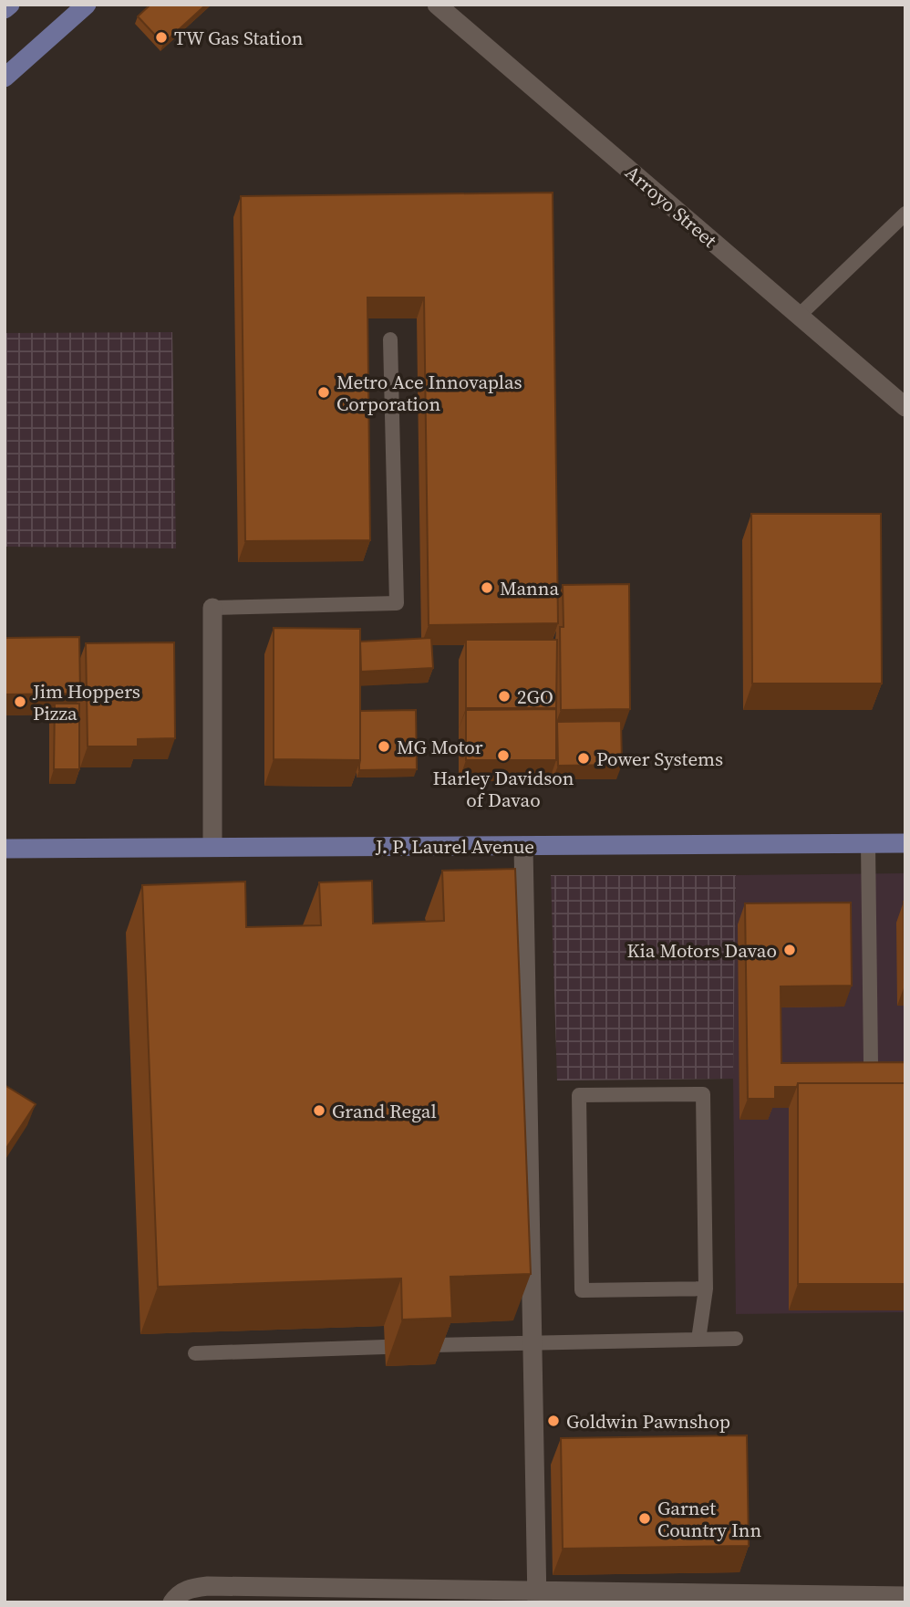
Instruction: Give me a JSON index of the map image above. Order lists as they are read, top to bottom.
{
  "streets": {
    "main road": ["J. P. Laurel Avenue"],
    "street": ["Arroyo Street"]
  },
  "places": [
    "TW Gas Station",
    "Metro Ace Innovaplas Corporation",
    "Manna",
    "2GO",
    "Jim Hoppers Pizza",
    "MG Motor",
    "Harley Davidson of Davao",
    "Power Systems",
    "Kia Motors Davao",
    "Grand Regal",
    "Goldwin Pawnshop",
    "Garnet Country Inn"
  ]
}
